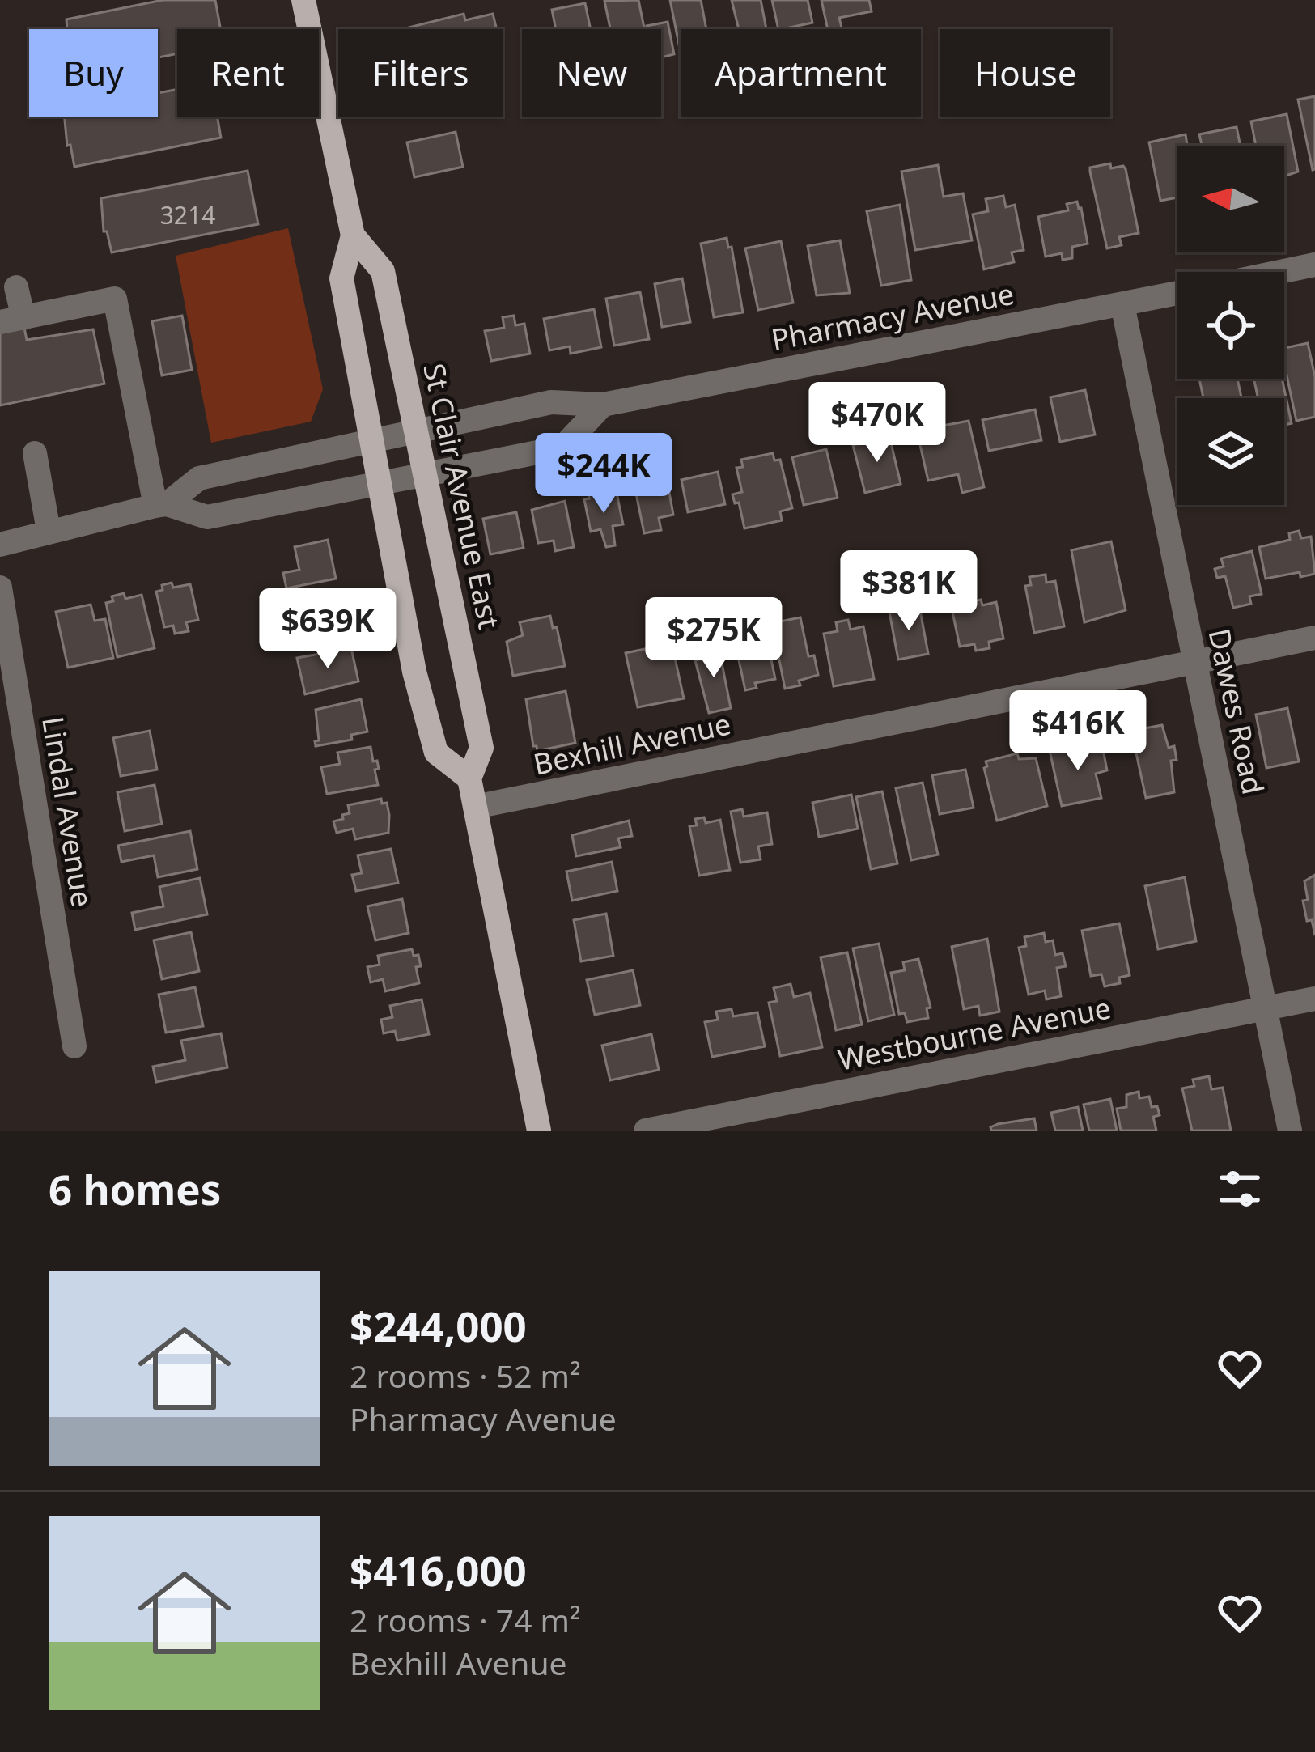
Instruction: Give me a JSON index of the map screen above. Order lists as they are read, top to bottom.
{
  "streets": {
    "main road": ["St Clair Avenue East"],
    "street": [
      "Pharmacy Avenue",
      "Dawes Road",
      "Bexhill Avenue",
      "Lindal Avenue",
      "Westbourne Avenue"
    ]
  },
  "crossings": [
    ["Pharmacy Avenue", "St Clair Avenue East"],
    ["Pharmacy Avenue", "Dawes Road"],
    ["St Clair Avenue East", "Bexhill Avenue"],
    ["Dawes Road", "Bexhill Avenue"],
    ["Dawes Road", "Westbourne Avenue"]
  ],
  "house_numbers": ["3214"],
  "north": "left",
  "page": {
    "chip": [
      "Buy",
      "Rent",
      "Filters",
      "New",
      "Apartment",
      "House"
    ],
    "price": [
      "$470K",
      "$244K",
      "$381K",
      "$639K",
      "$275K",
      "$416K"
    ],
    "heading": "6 homes",
    "list": [
      {
        "name": "$244,000",
        "note": "2 rooms · 52 m² · Pharmacy Avenue"
      },
      {
        "name": "$416,000",
        "note": "2 rooms · 74 m² · Bexhill Avenue"
      }
    ]
  }
}
